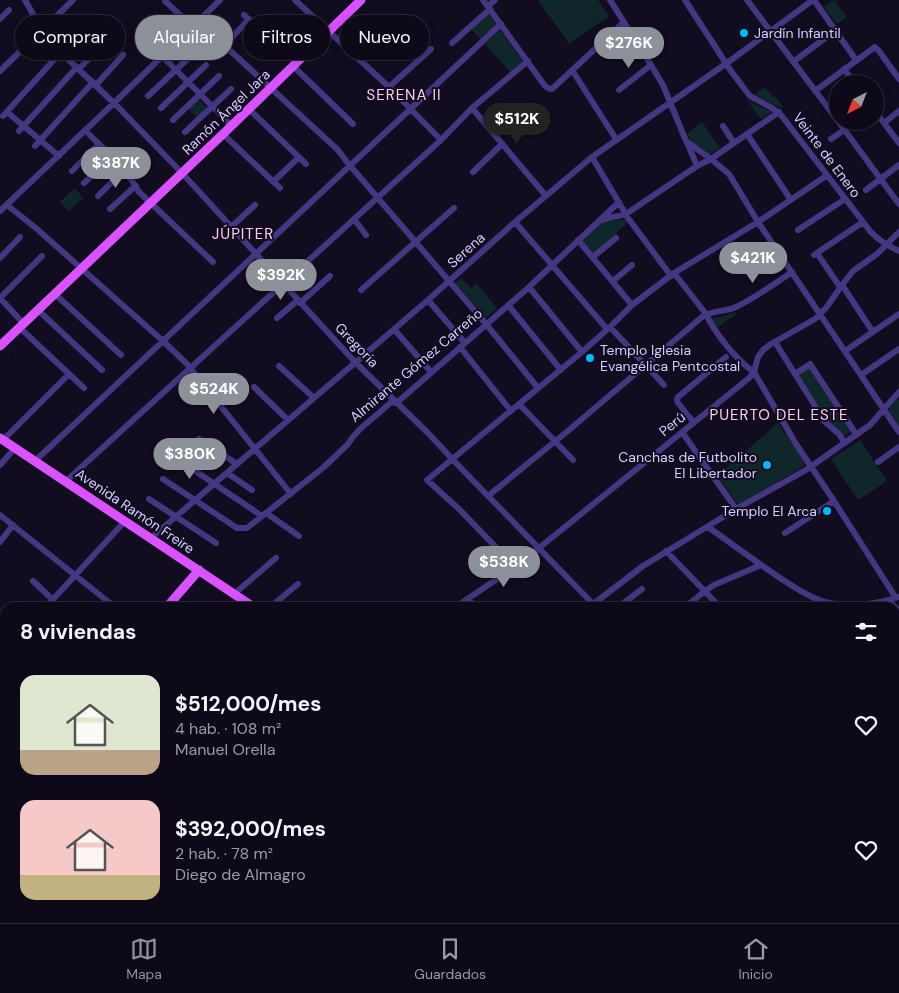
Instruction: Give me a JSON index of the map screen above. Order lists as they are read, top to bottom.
{
  "streets": {
    "main road": ["Ramón Ángel Jara", "Avenida Ramón Freire"],
    "street": [
      "Veinte de Enero",
      "Serena",
      "Gregoria",
      "Almirante Gómez Carreño",
      "Perú"
    ]
  },
  "crossings": [
    ["Ramón Ángel Jara", "Gregoria"],
    ["Veinte de Enero", "Serena"],
    ["Veinte de Enero", "Almirante Gómez Carreño"],
    ["Veinte de Enero", "Perú"],
    ["Serena", "Gregoria"],
    ["Serena", "Almirante Gómez Carreño"],
    ["Serena", "Avenida Ramón Freire"],
    ["Gregoria", "Almirante Gómez Carreño"],
    ["Gregoria", "Perú"]
  ],
  "districts": ["SERENA II", "JÚPITER", "PUERTO DEL ESTE"],
  "places": [
    "Jardín Infantil",
    "Templo Iglesia Evangélica Pentcostal",
    "Canchas de Futbolito El Libertador",
    "Templo El Arca"
  ],
  "north": "bottom left",
  "page": {
    "chip": [
      "Comprar",
      "Alquilar",
      "Filtros",
      "Nuevo"
    ],
    "price": [
      "$276K",
      "$512K",
      "$387K",
      "$421K",
      "$392K",
      "$524K",
      "$380K",
      "$538K"
    ],
    "heading": "8 viviendas",
    "list": [
      {
        "name": "$512,000/mes",
        "note": "4 hab. · 108 m² · Manuel Orella"
      },
      {
        "name": "$392,000/mes",
        "note": "2 hab. · 78 m² · Diego de Almagro"
      }
    ],
    "tabs": ["Mapa", "Guardados", "Inicio"]
  }
}
